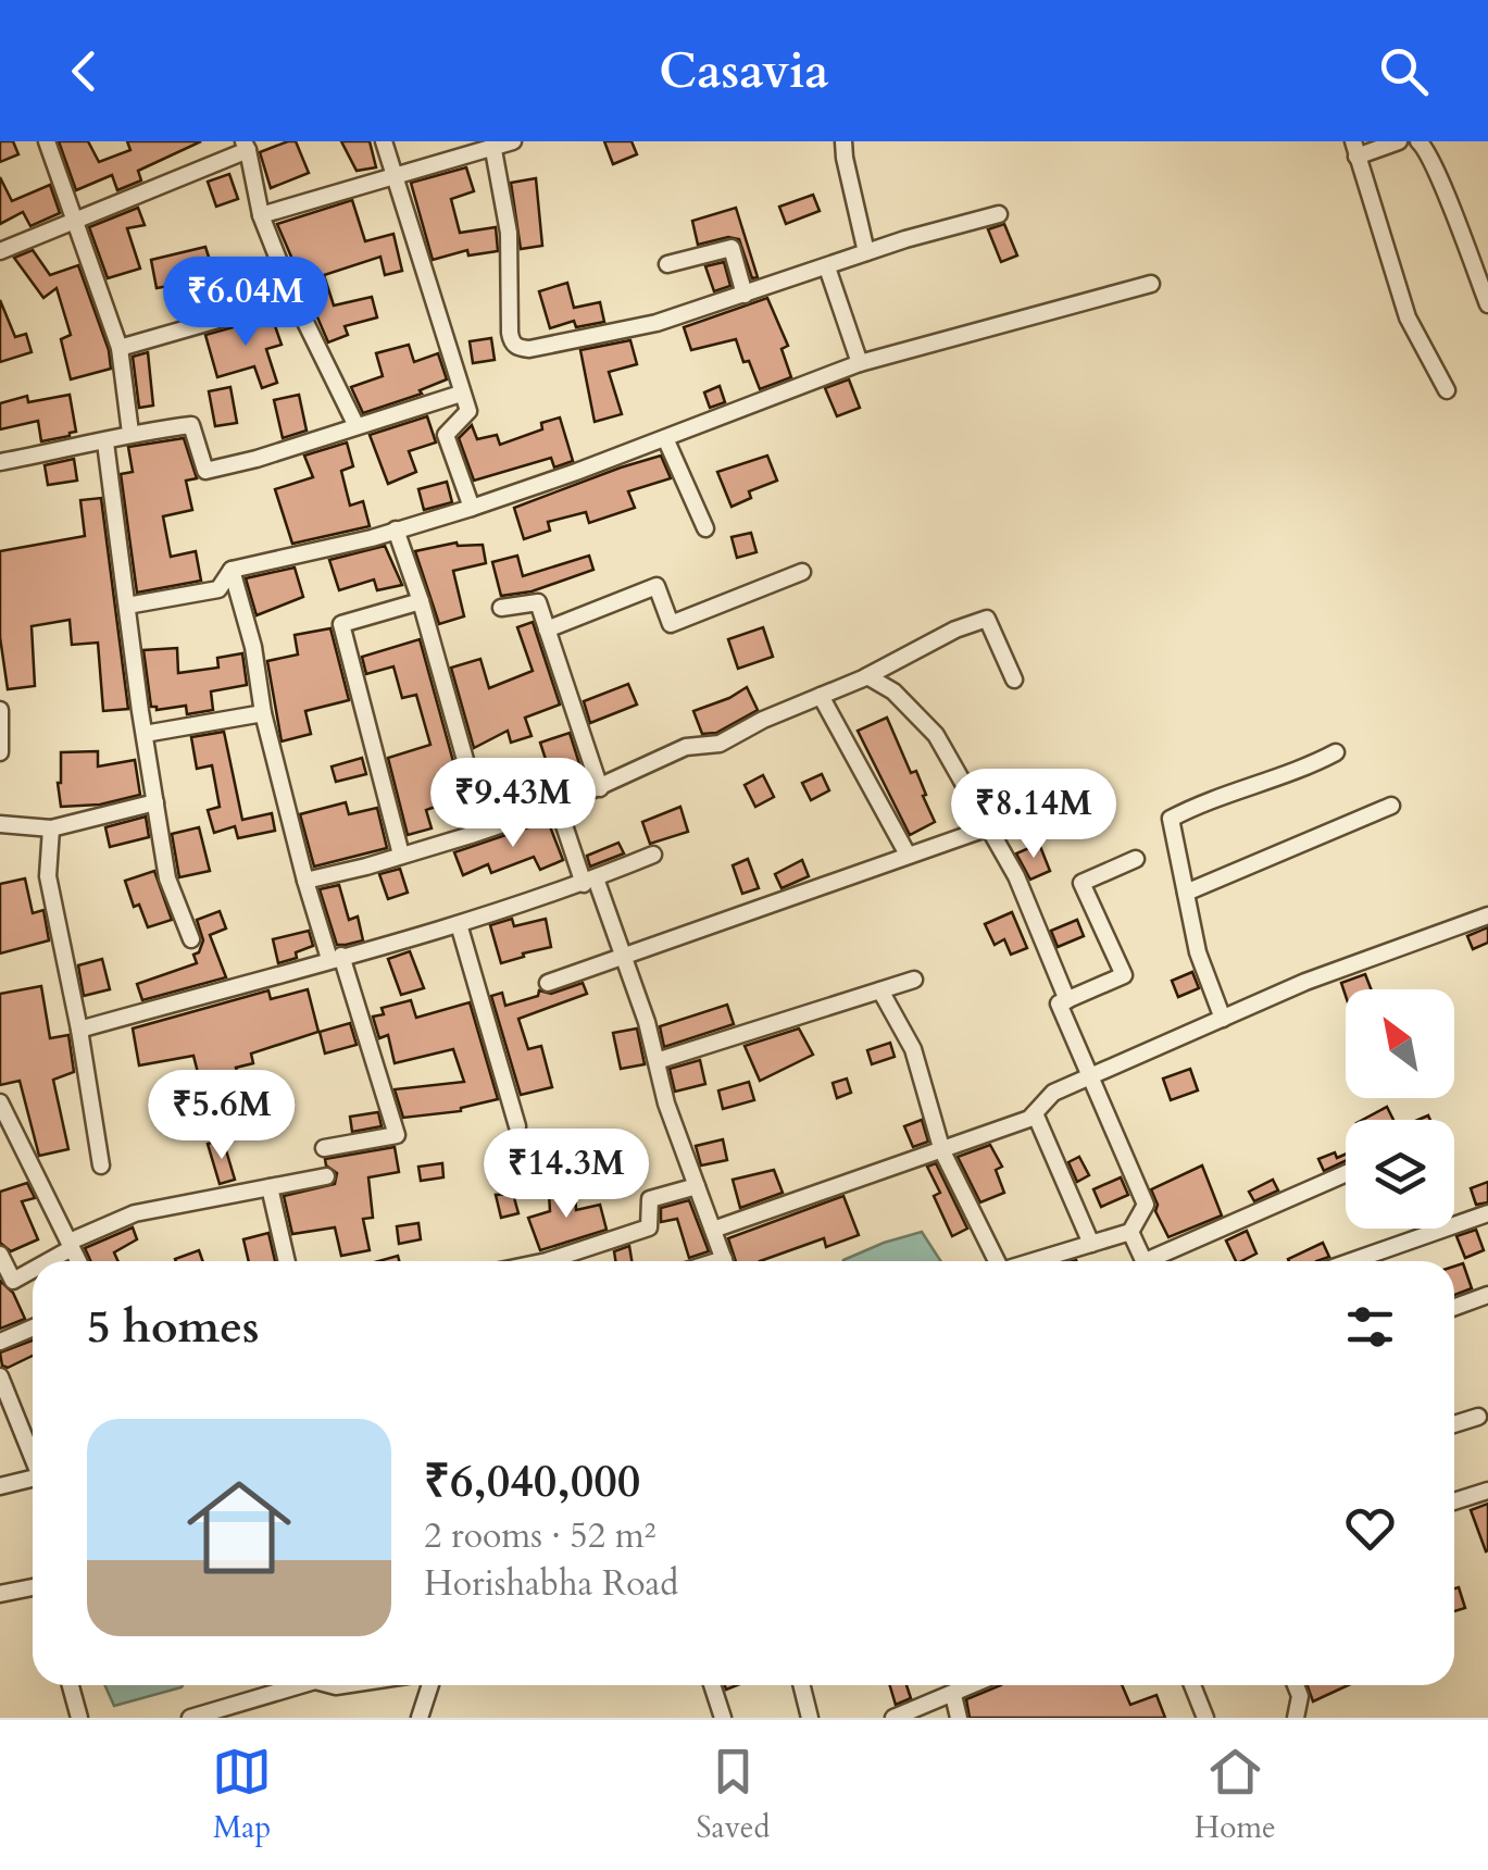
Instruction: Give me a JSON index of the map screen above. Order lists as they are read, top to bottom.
{
  "north": "top left",
  "page": {
    "header": "Casavia",
    "price": [
      "₹6.04M",
      "₹9.43M",
      "₹8.14M",
      "₹5.6M",
      "₹14.3M"
    ],
    "heading": "5 homes",
    "list": [
      {
        "name": "₹6,040,000",
        "note": "2 rooms · 52 m² · Horishabha Road"
      }
    ],
    "tabs": ["Map", "Saved", "Home"]
  }
}
